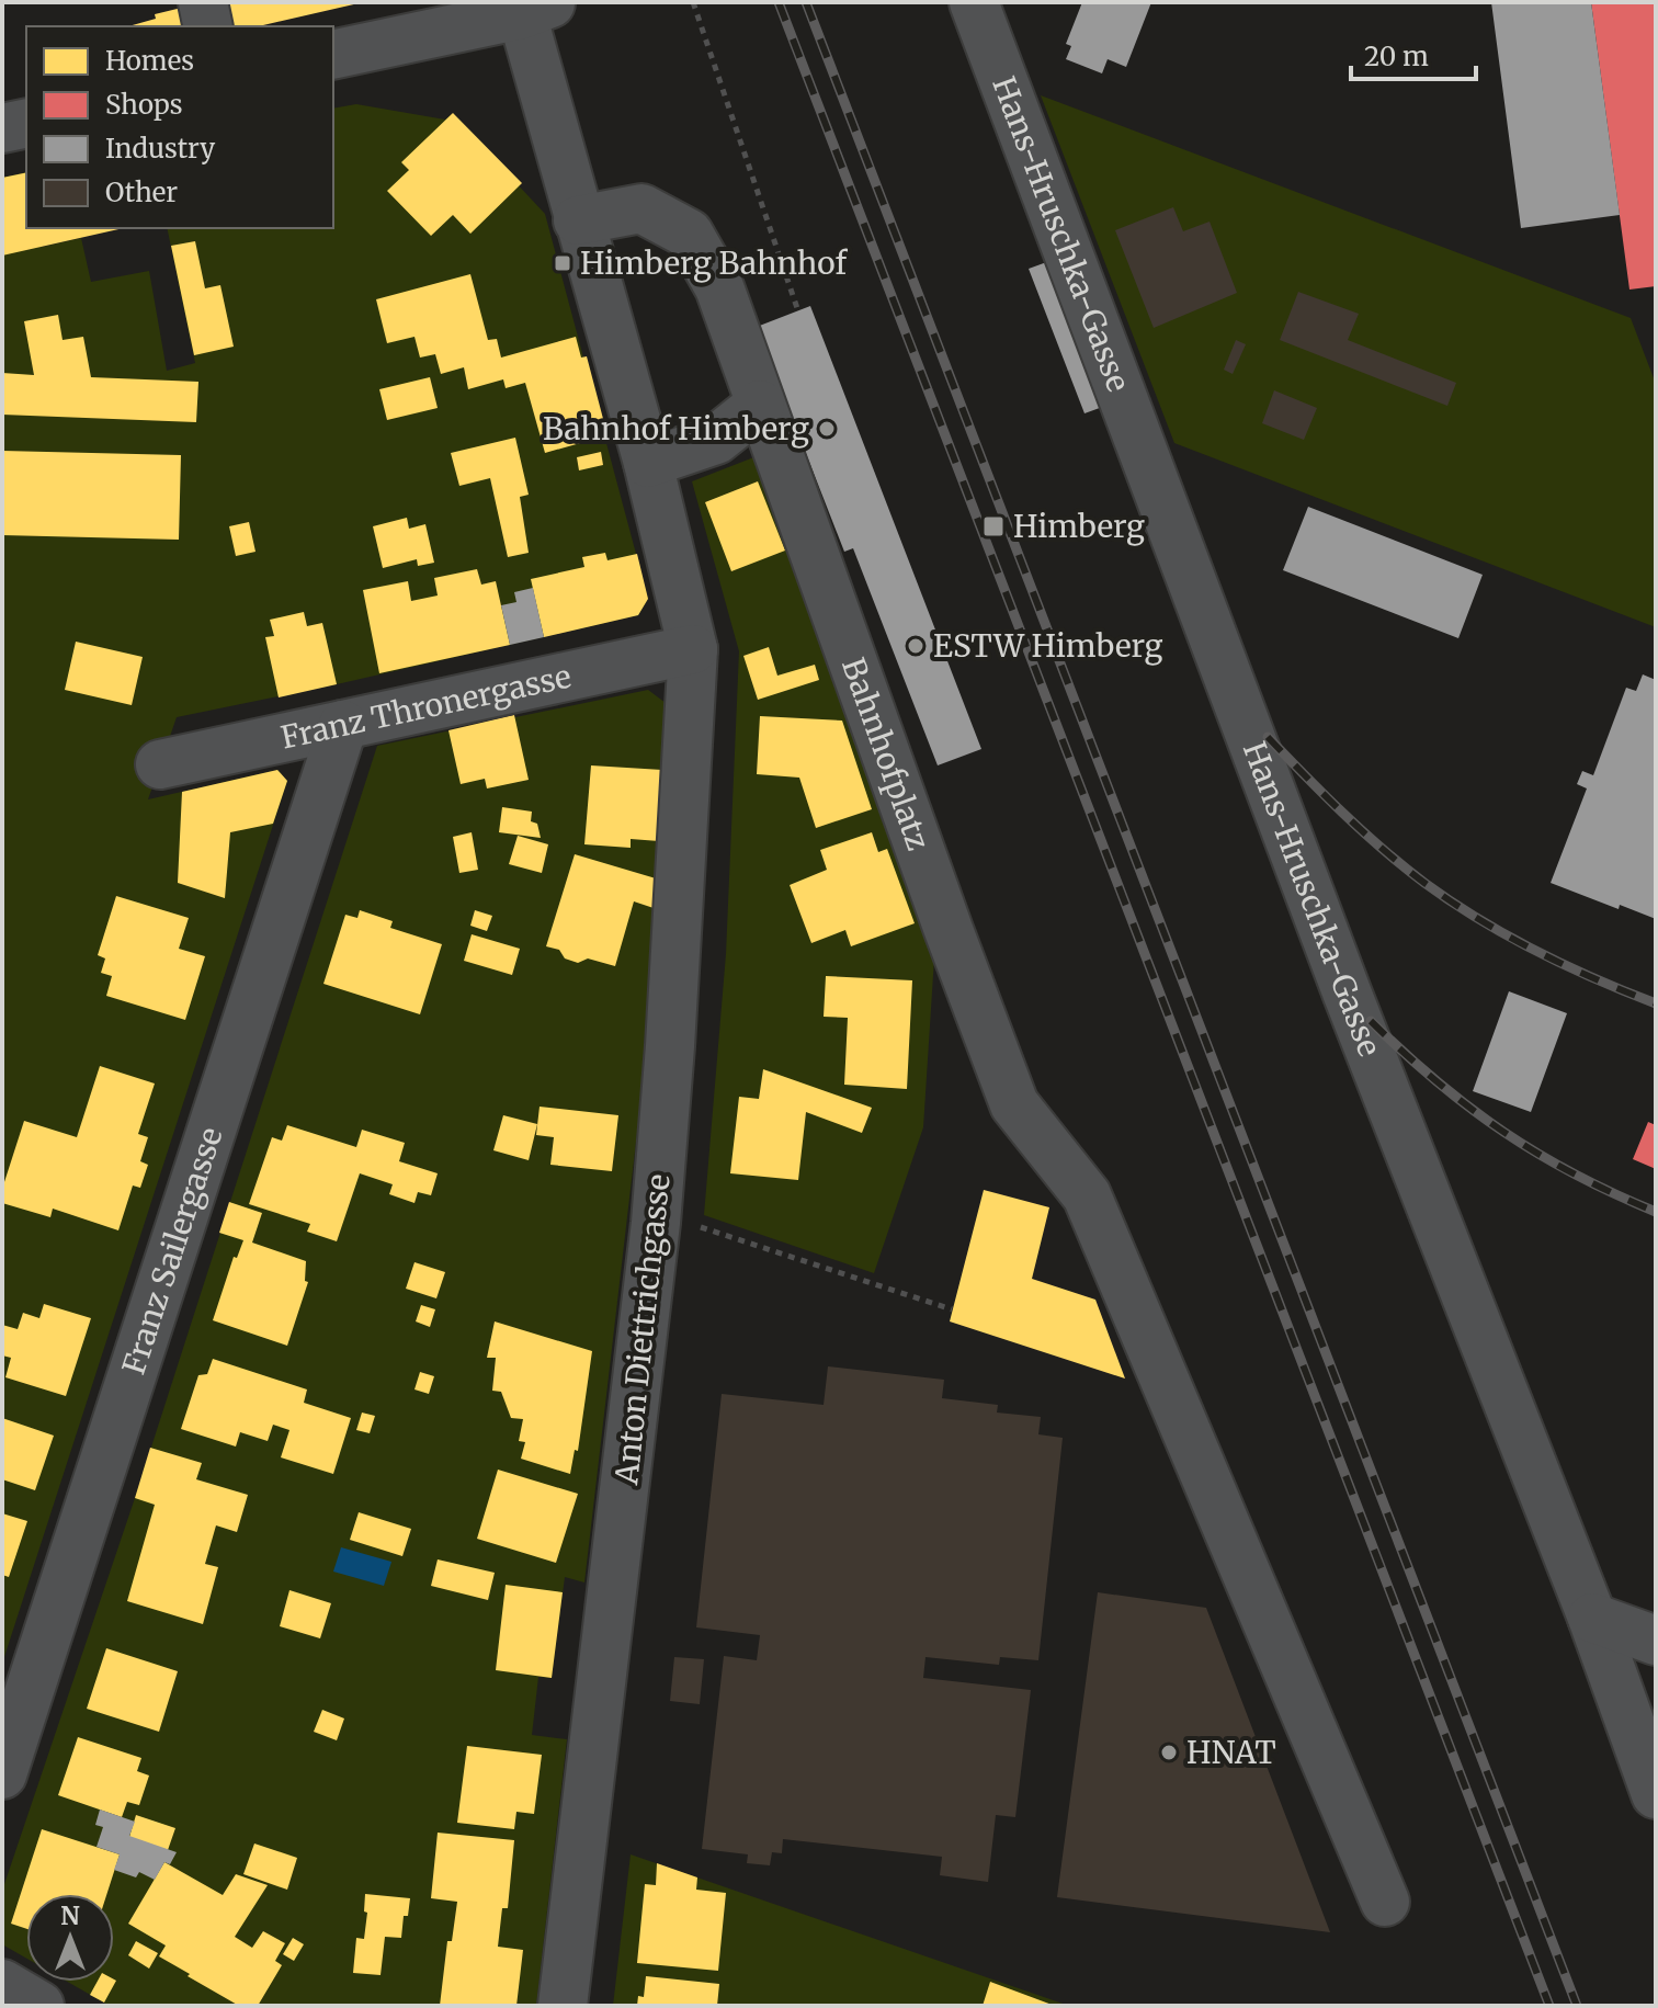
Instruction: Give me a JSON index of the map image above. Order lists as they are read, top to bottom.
{
  "streets": {
    "street": [
      "Hans-Hruschka-Gasse",
      "Franz Thronergasse",
      "Bahnhofplatz",
      "Franz Sailergasse",
      "Anton Diettrichgasse"
    ]
  },
  "crossings": [
    ["Franz Thronergasse", "Franz Sailergasse"],
    ["Franz Thronergasse", "Anton Diettrichgasse"]
  ],
  "places": {
    "transit": ["Himberg Bahnhof", "Himberg"],
    "other": ["Bahnhof Himberg", "ESTW Himberg", "HNAT"]
  },
  "legend": [
    "Homes",
    "Shops",
    "Industry",
    "Other"
  ],
  "scale_bar": "20 m",
  "north": "top"
}
